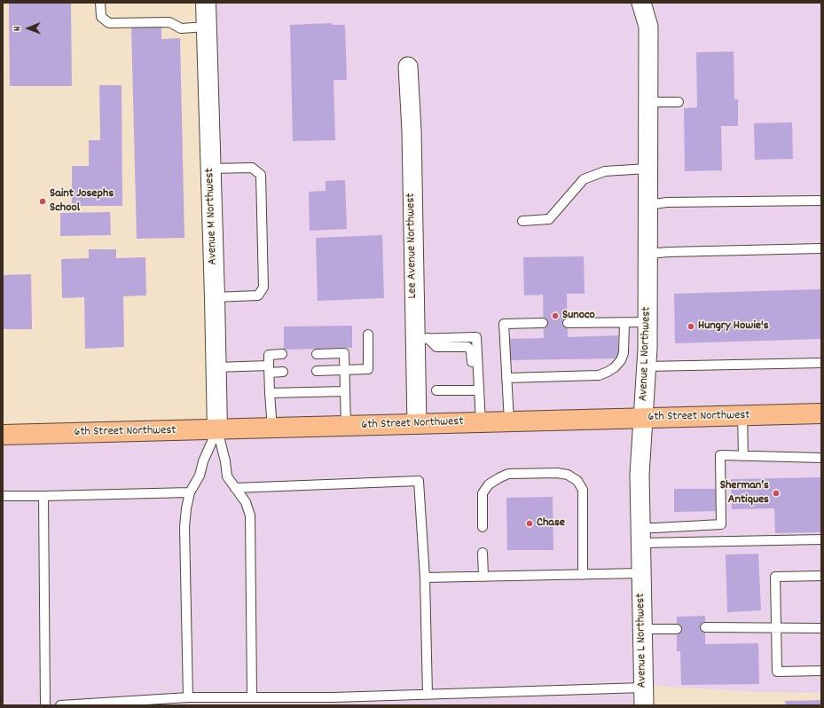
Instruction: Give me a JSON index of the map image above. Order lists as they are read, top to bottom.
{
  "streets": {
    "highway": ["6th Street Northwest"],
    "street": ["Avenue M Northwest", "Lee Avenue Northwest", "Avenue L Northwest"]
  },
  "crossings": [
    ["Avenue M Northwest", "6th Street Northwest"],
    ["Lee Avenue Northwest", "6th Street Northwest"],
    ["Avenue L Northwest", "6th Street Northwest"]
  ],
  "places": [
    "Saint Josephs School",
    "Sunoco",
    "Hungry Howie's",
    "Sherman’s Antiques",
    "Chase"
  ],
  "north": "left"
}
